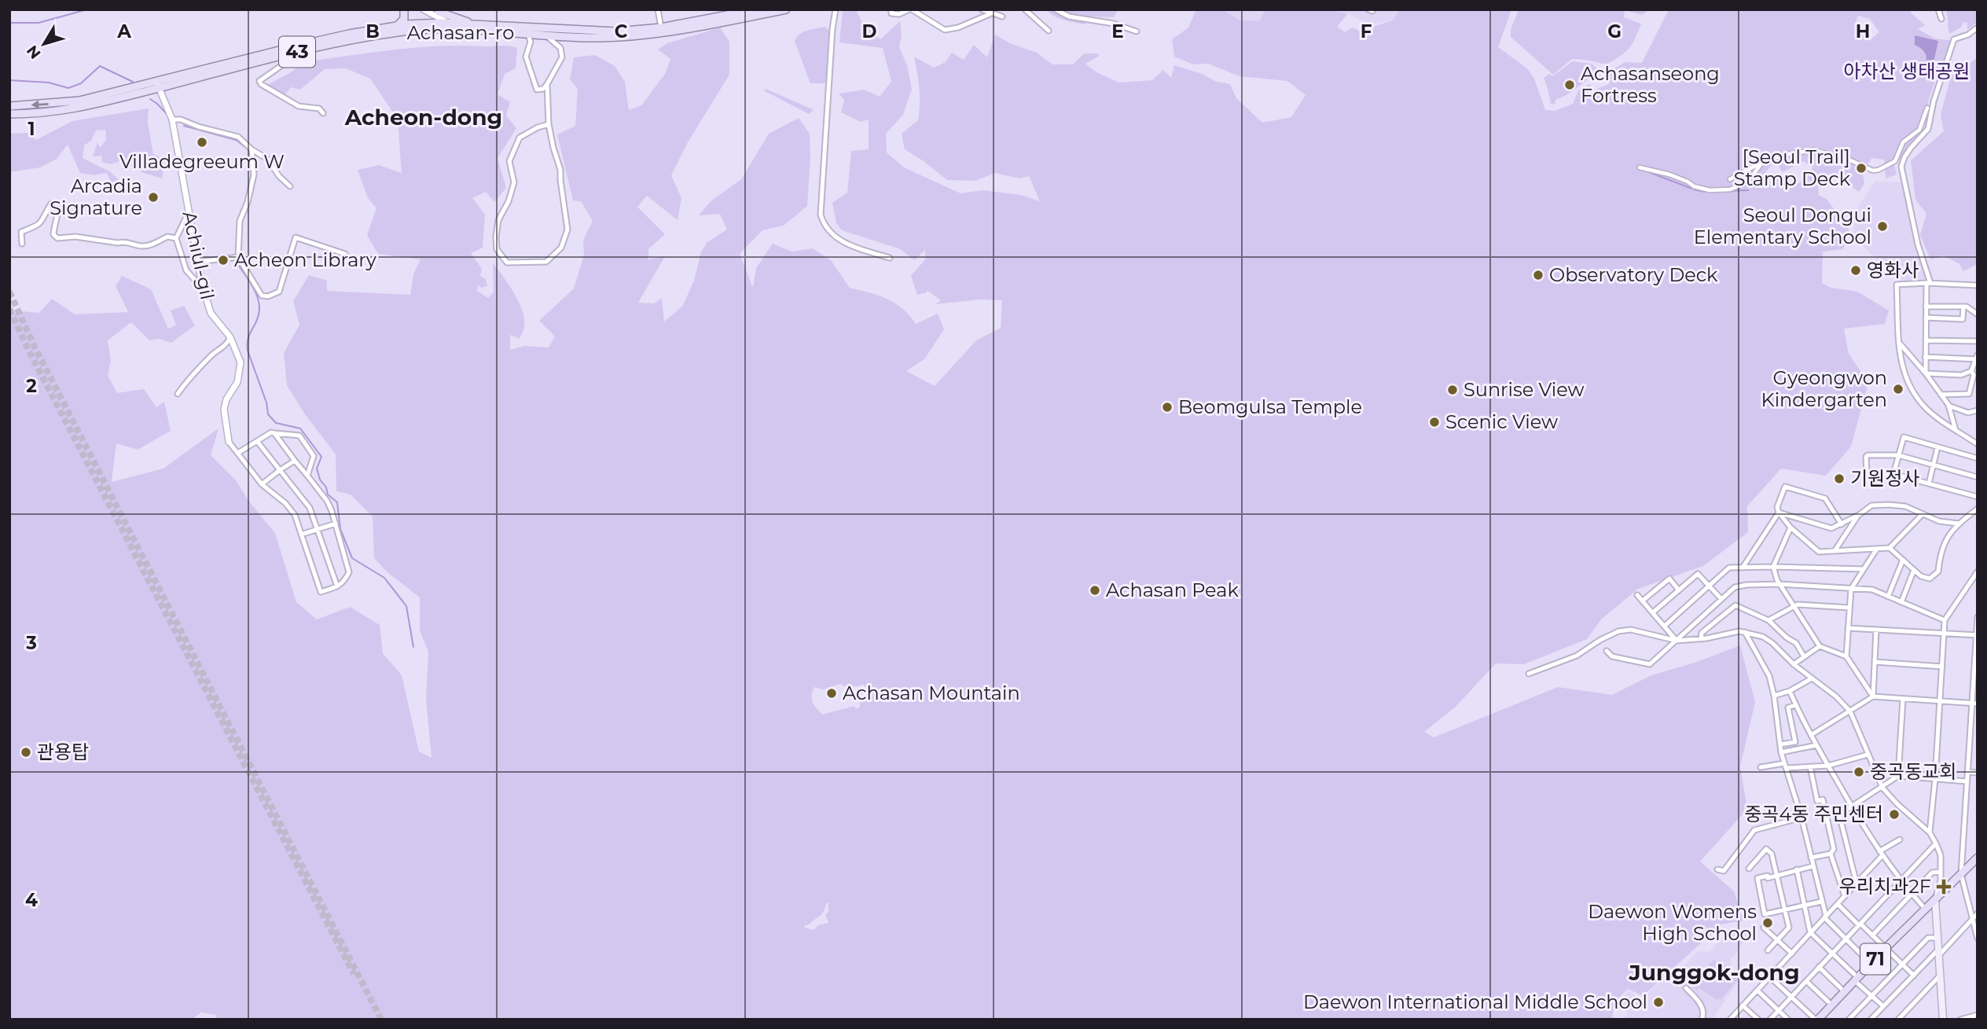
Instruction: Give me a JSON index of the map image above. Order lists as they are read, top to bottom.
{
  "streets": {
    "main road": ["Achasan-ro", "43", "71"],
    "street": ["Achiul-gil"]
  },
  "crossings": [
    ["Achasan-ro", "Achiul-gil"]
  ],
  "districts": ["Acheon-dong", "Junggok-dong"],
  "parks": ["아차산 생태공원"],
  "places": {
    "other": [
      "Achasanseong Fortress",
      "Villadegreeum W",
      "[Seoul Trail] Stamp Deck",
      "Arcadia Signature",
      "Seoul Dongui Elementary School",
      "Acheon Library",
      "영화사",
      "Observatory Deck",
      "Gyeongwon Kindergarten",
      "Sunrise View",
      "Beomgulsa Temple",
      "Scenic View",
      "기원정사",
      "Achasan Peak",
      "Achasan Mountain",
      "관용탑",
      "중곡동교회",
      "중곡4동 주민센터",
      "Daewon Womens High School",
      "Daewon International Middle School"
    ],
    "health": ["우리치과2F"]
  },
  "north": "bottom left",
  "grid": {
    "columns": [
      "A",
      "B",
      "C",
      "D",
      "E",
      "F",
      "G",
      "H"
    ],
    "rows": [
      "1",
      "2",
      "3",
      "4"
    ]
  }
}
